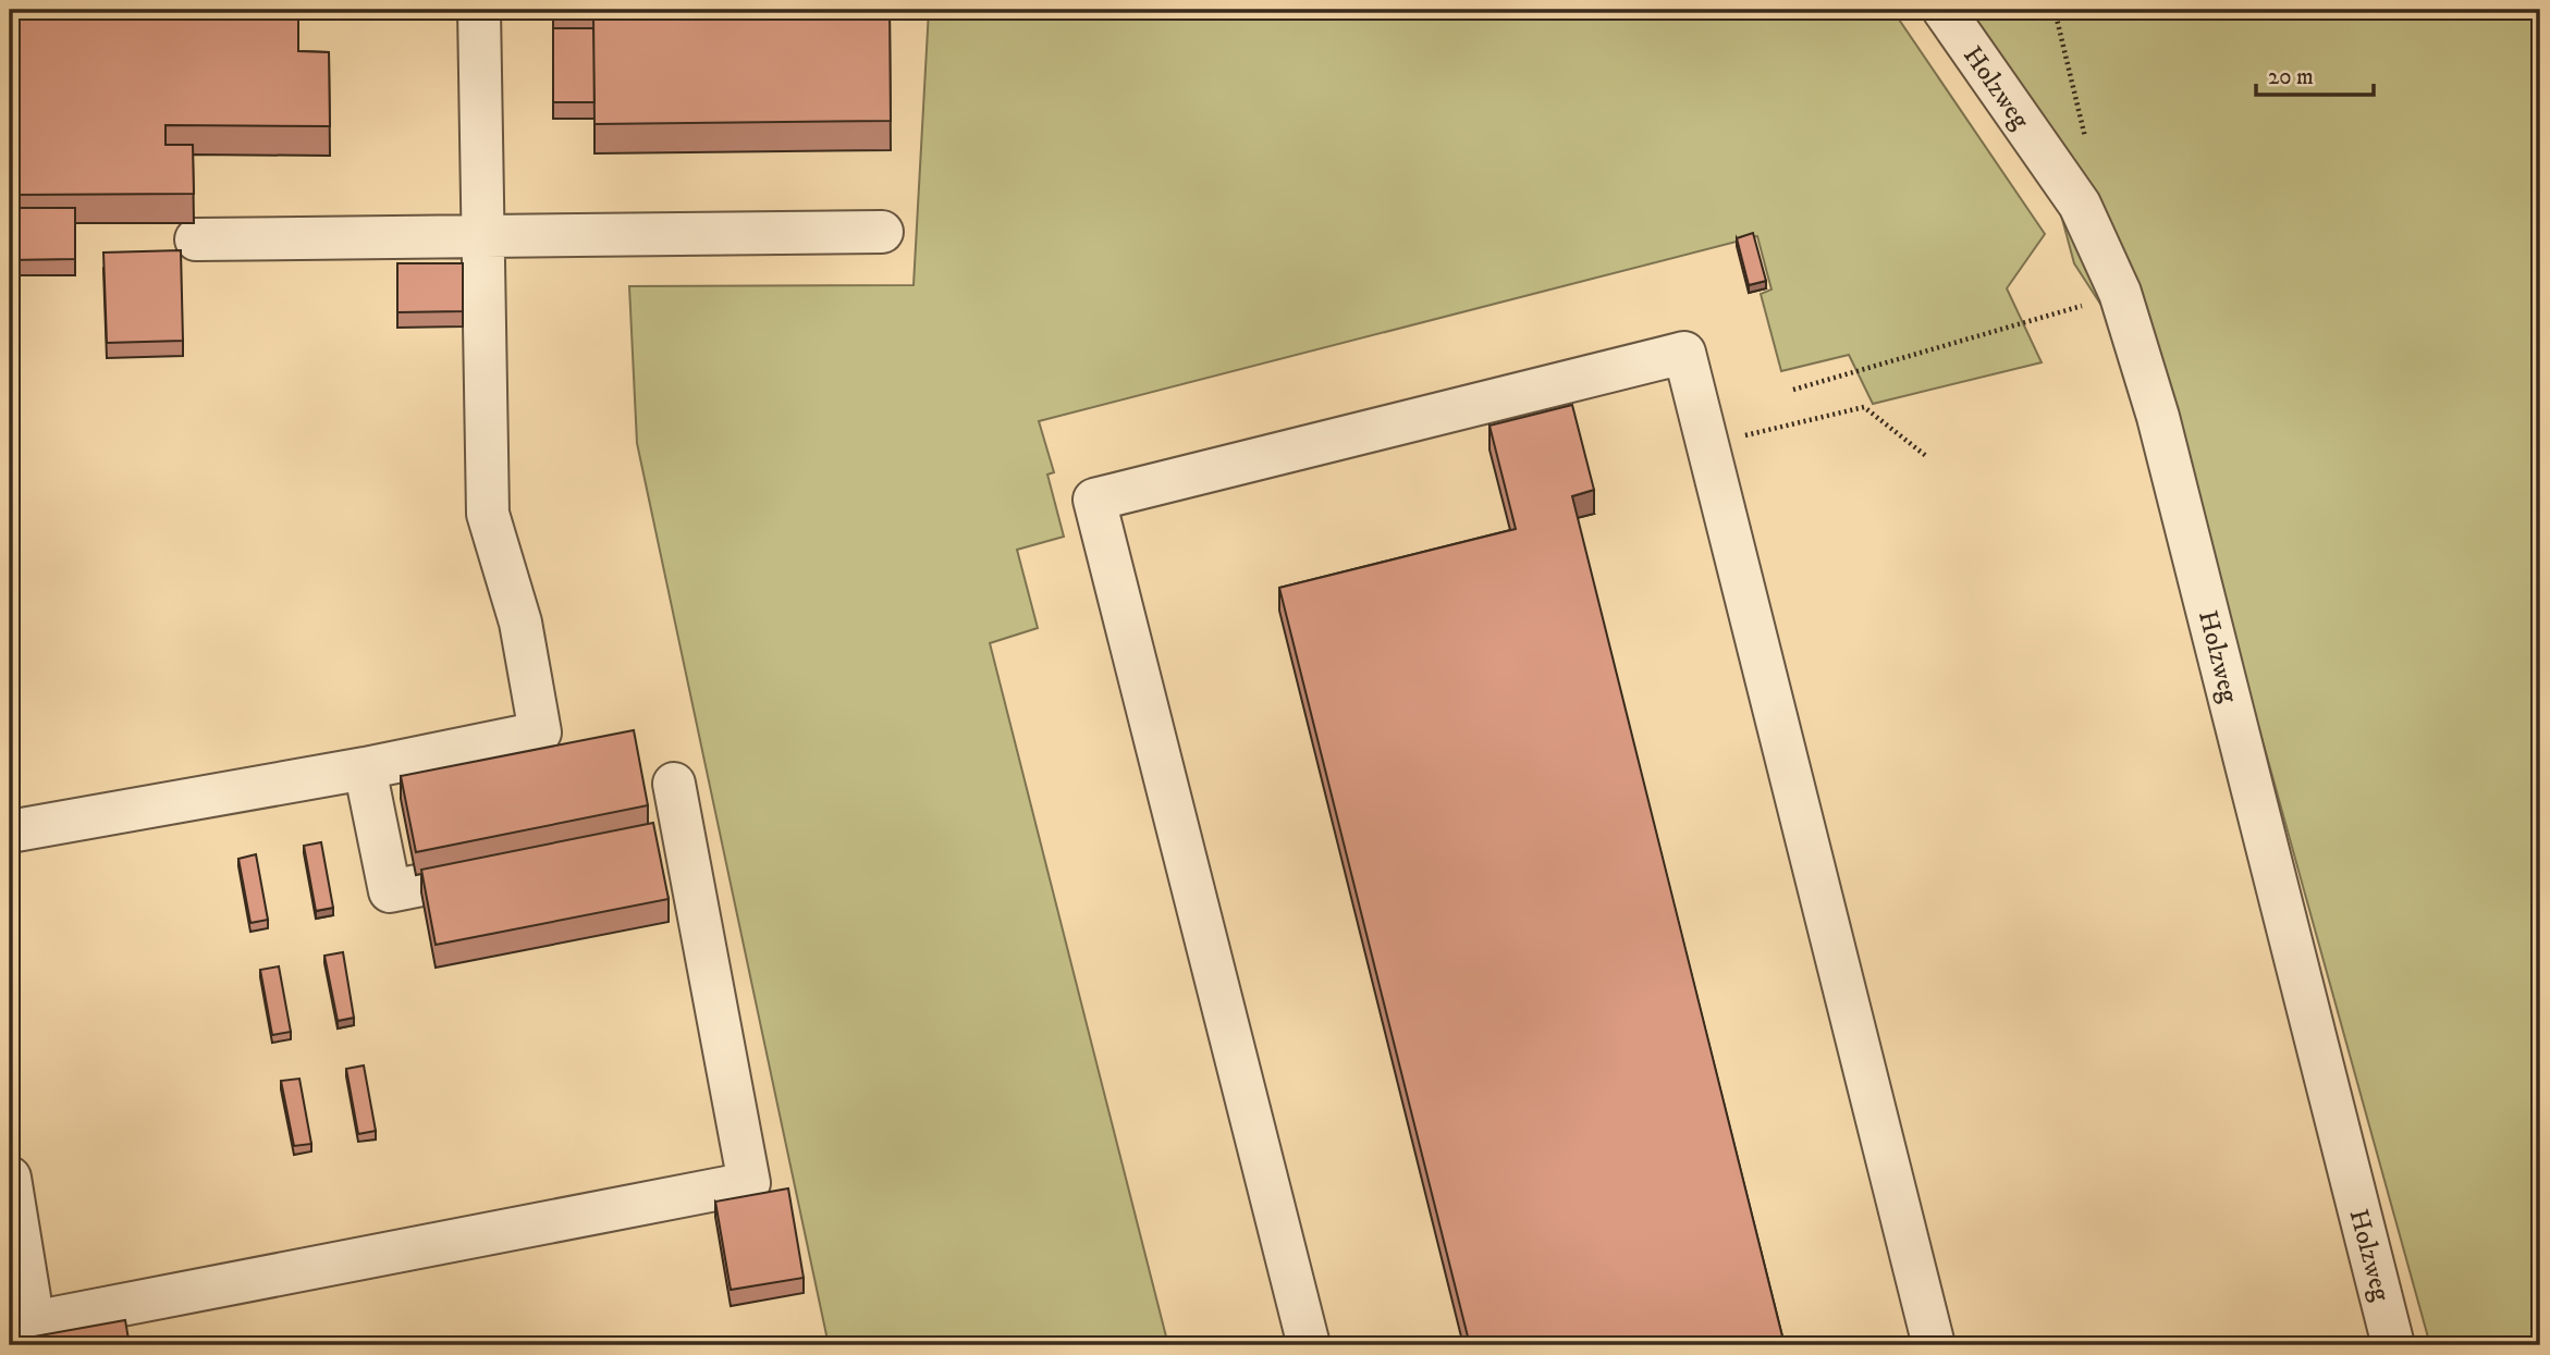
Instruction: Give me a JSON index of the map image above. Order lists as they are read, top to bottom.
{
  "streets": {
    "street": ["Holzweg"]
  },
  "scale_bar": "20 m"
}
